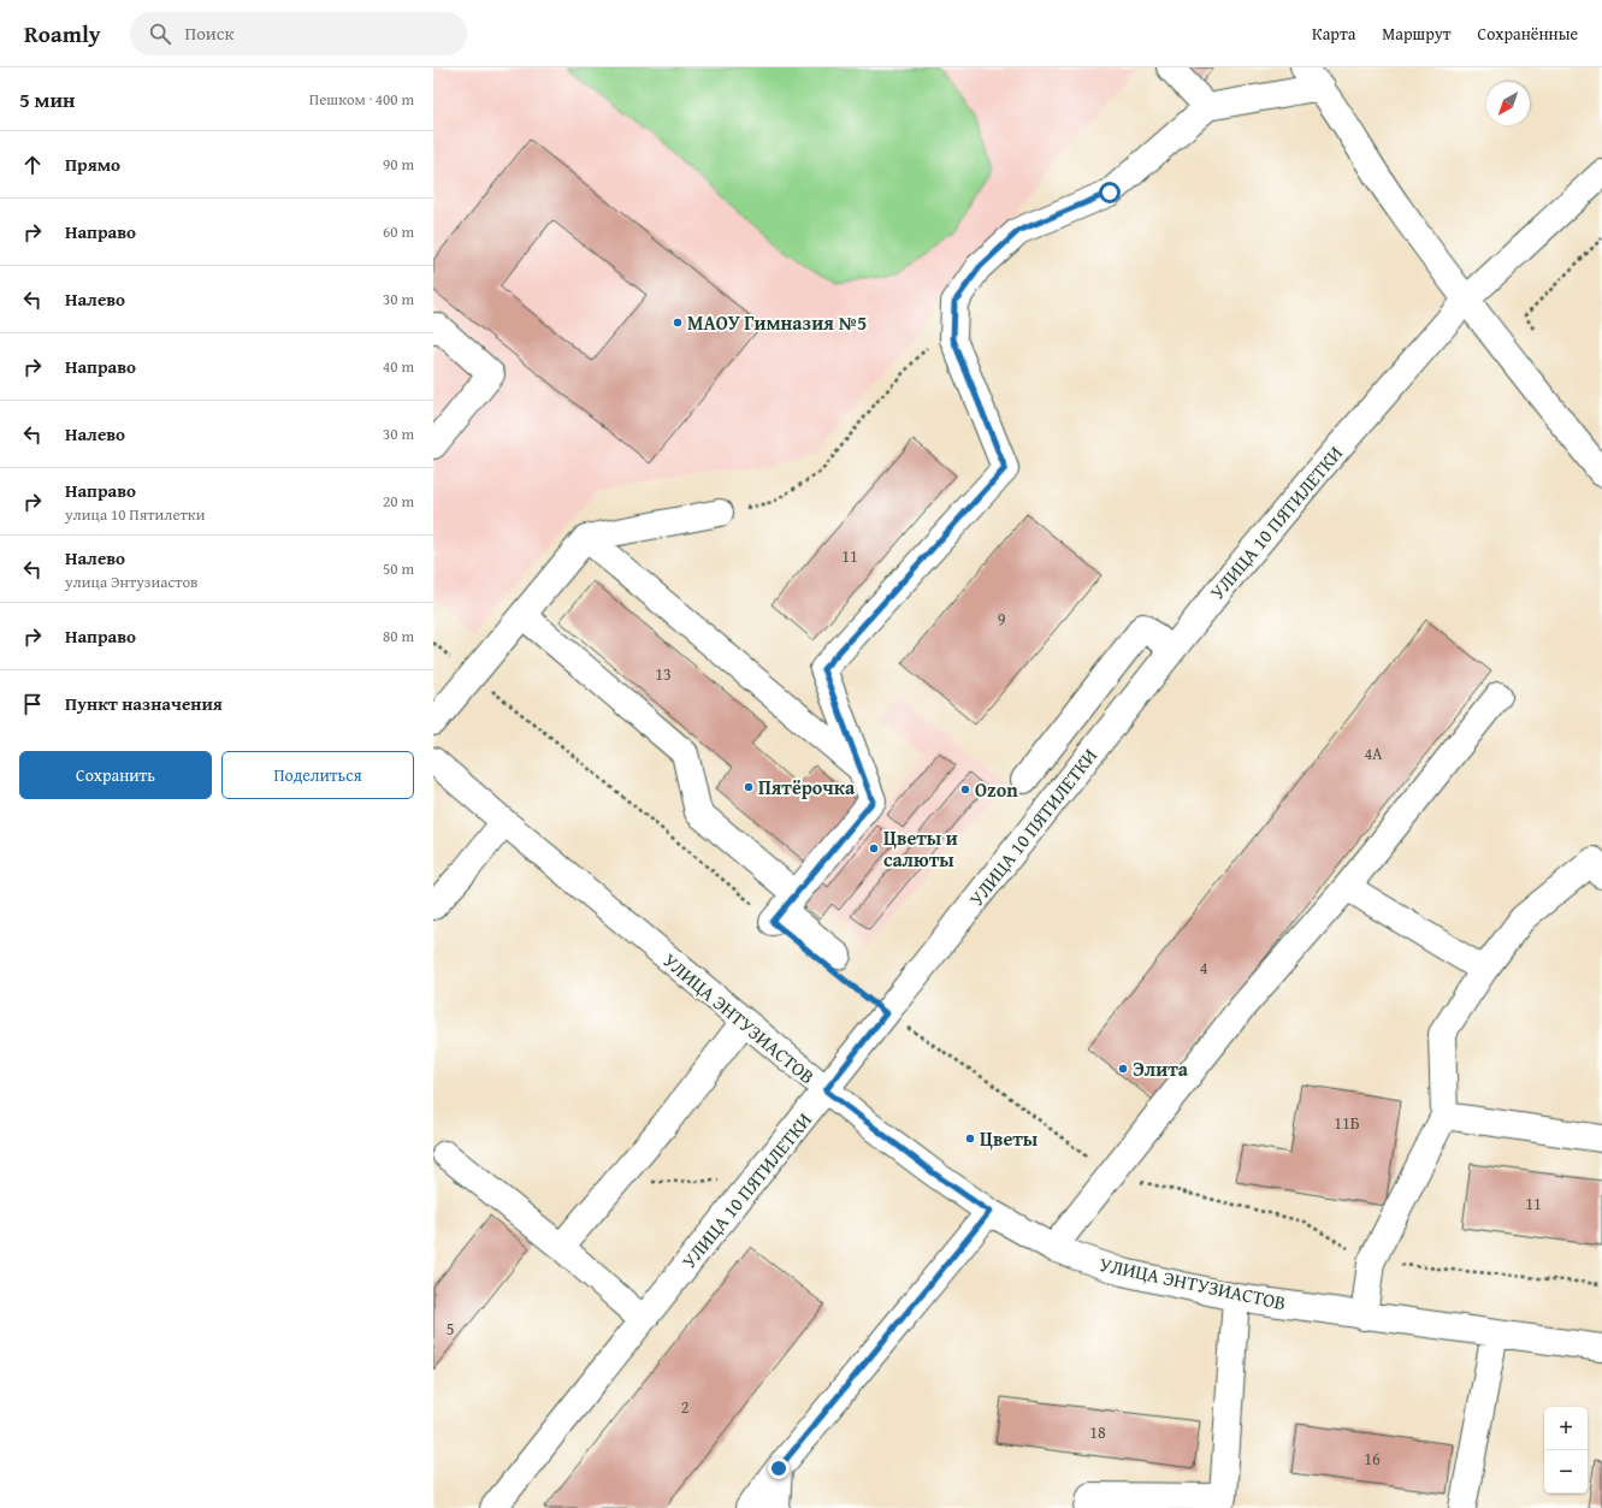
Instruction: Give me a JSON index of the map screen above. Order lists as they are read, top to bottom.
{
  "streets": {
    "street": ["УЛИЦА 10 ПЯТИЛЕТКИ", "УЛИЦА ЭНТУЗИАСТОВ"]
  },
  "crossings": [
    ["УЛИЦА 10 ПЯТИЛЕТКИ", "УЛИЦА ЭНТУЗИАСТОВ"]
  ],
  "places": [
    "МАОУ Гимназия №5",
    "Пятёрочка",
    "Ozon",
    "Цветы и салюты",
    "Элита",
    "Цветы"
  ],
  "house_numbers": [
    "11",
    "9",
    "13",
    "4А",
    "4",
    "11Б",
    "11",
    "5",
    "2",
    "18",
    "16"
  ],
  "north": "bottom left",
  "page": {
    "header": "Roamly",
    "search": "Поиск",
    "nav": ["Карта", "Маршрут", "Сохранённые"],
    "heading": ["5 мин", "Пешком · 400 m"],
    "list": [
      ["Прямо", "90 m"],
      ["Направо", "60 m"],
      ["Налево", "30 m"],
      ["Направо", "40 m"],
      ["Налево", "30 m"],
      ["Направо", "улица 10 Пятилетки", "20 m"],
      ["Налево", "улица Энтузиастов", "50 m"],
      ["Направо", "80 m"],
      "Пункт назначения"
    ],
    "buttons": ["Сохранить", "Поделиться"],
    "map_buttons": ["+", "−"]
  }
}
